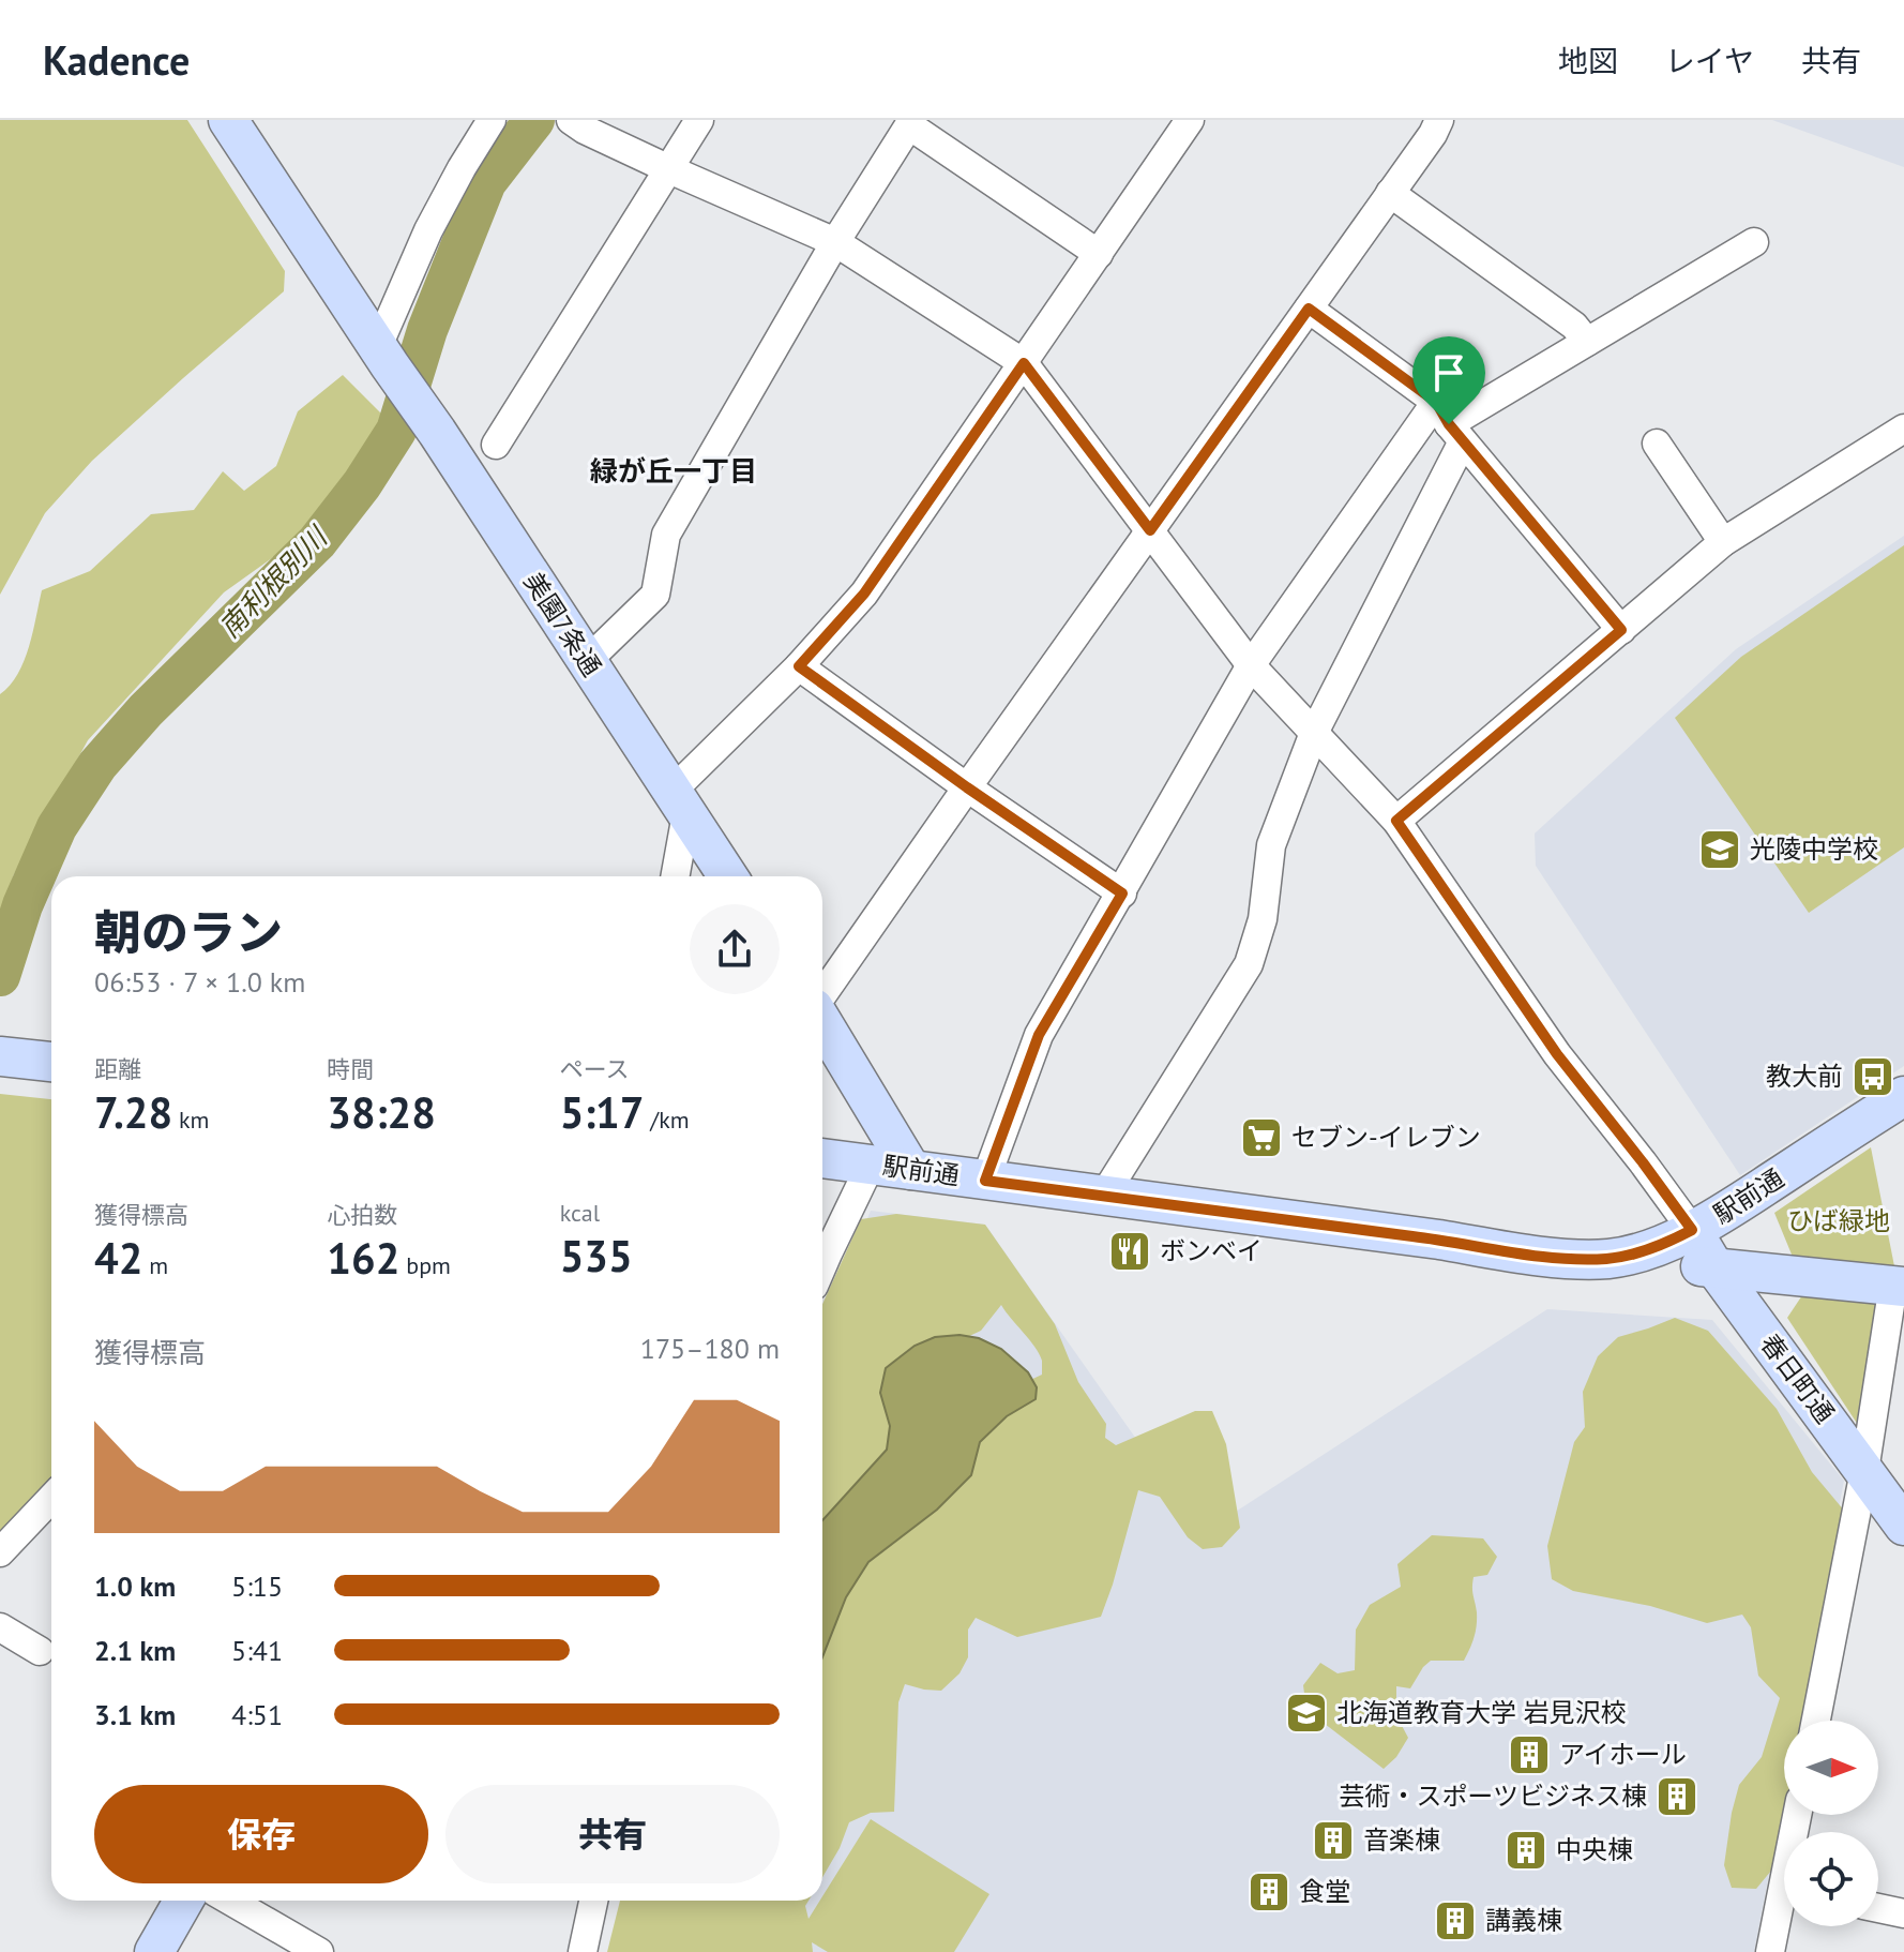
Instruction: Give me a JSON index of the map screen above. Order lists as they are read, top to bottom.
{
  "streets": {
    "street": ["美園7条通", "駅前通", "春日町通"]
  },
  "crossings": [
    ["駅前通", "春日町通"]
  ],
  "districts": ["緑が丘一丁目"],
  "water": ["南利根別川"],
  "parks": ["ひば緑地"],
  "places": {
    "school or university": ["光陵中学校", "北海道教育大学 岩見沢校"],
    "bus stop": ["教大前"],
    "supermarket": ["セブン-イレブン"],
    "restaurant": ["ボンベイ"],
    "building": [
      "アイホール",
      "芸術・スポーツビジネス棟",
      "音楽棟",
      "中央棟",
      "食堂",
      "講義棟"
    ]
  },
  "north": "right",
  "page": {
    "header": "Kadence",
    "nav": ["地図", "レイヤ", "共有"],
    "heading": ["朝のラン", "06:53 · 7 × 1.0 km"],
    "stats": [
      ["距離", "7.28 km"],
      ["時間", "38:28"],
      ["ペース", "5:17 /km"],
      ["獲得標高", "42 m"],
      ["心拍数", "162 bpm"],
      ["kcal", "535"]
    ],
    "chart": ["獲得標高", "175–180 m"],
    "list": [
      {
        "name": "1.0 km",
        "note": "5:15"
      },
      {
        "name": "2.1 km",
        "note": "5:41"
      },
      {
        "name": "3.1 km",
        "note": "4:51"
      }
    ],
    "buttons": ["保存", "共有"]
  }
}
